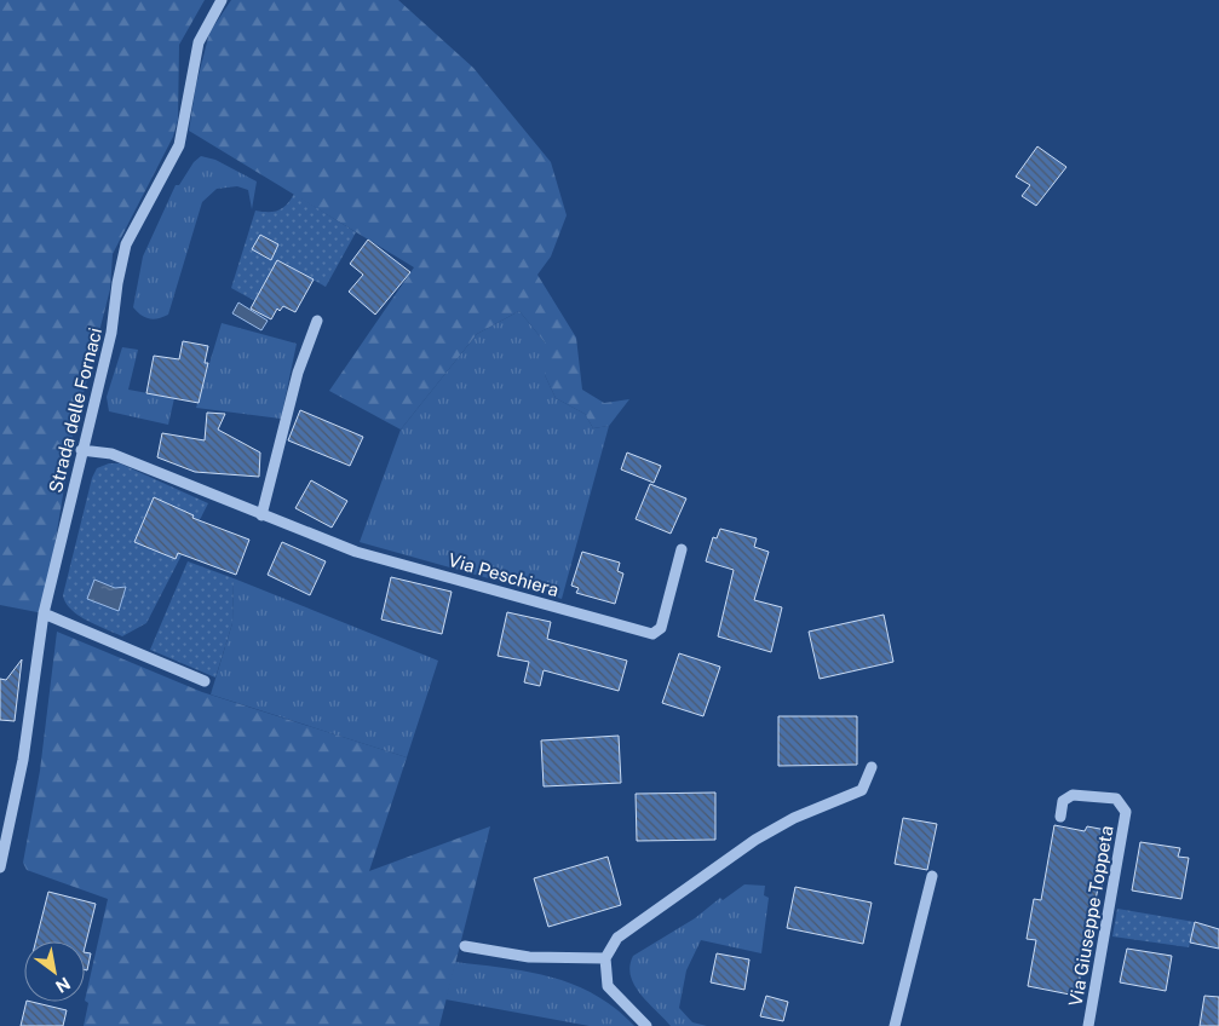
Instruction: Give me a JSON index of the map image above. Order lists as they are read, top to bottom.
{
  "streets": {
    "street": ["Strada delle Fornaci", "Via Peschiera", "Via Giuseppe Toppeta"]
  },
  "crossings": [
    ["Strada delle Fornaci", "Via Peschiera"]
  ],
  "north": "bottom right"
}
